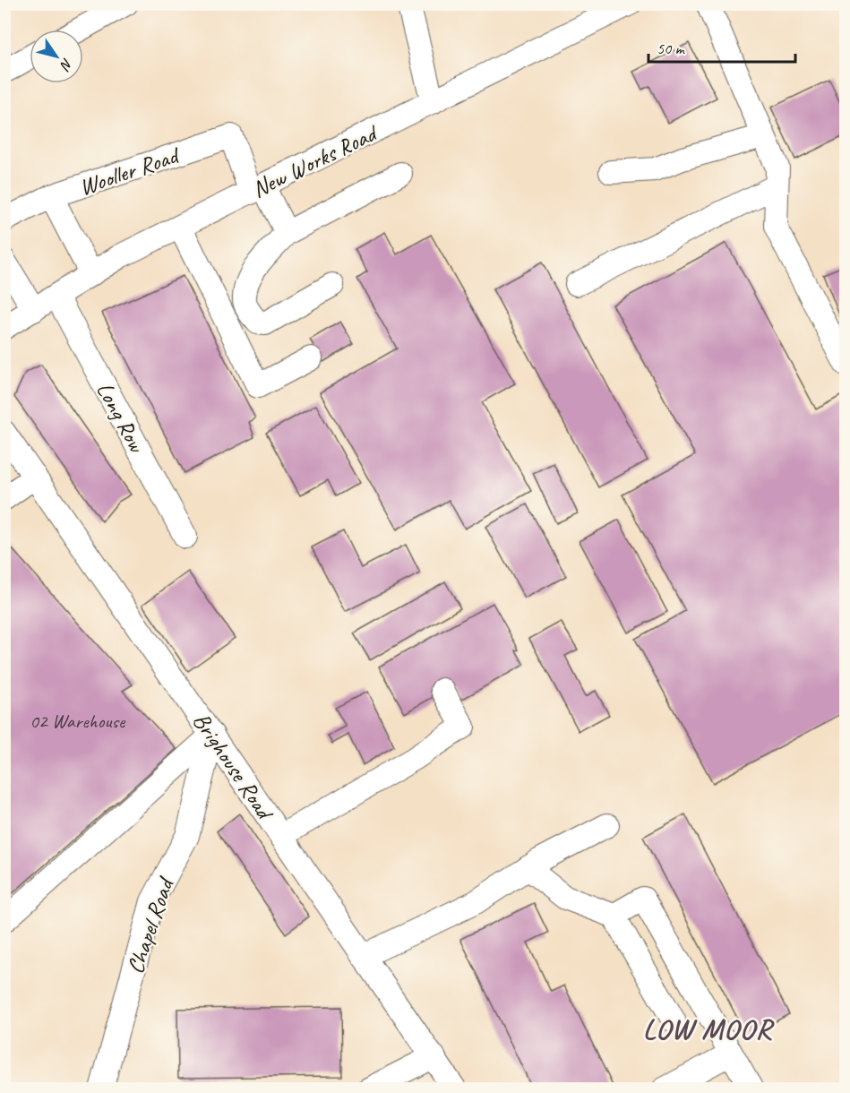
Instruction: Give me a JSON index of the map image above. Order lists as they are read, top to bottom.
{
  "streets": {
    "street": [
      "New Works Road",
      "Wooller Road",
      "Long Row",
      "Brighouse Road",
      "Chapel Road"
    ]
  },
  "crossings": [
    ["New Works Road", "Wooller Road"],
    ["New Works Road", "Long Row"],
    ["Brighouse Road", "Chapel Road"]
  ],
  "districts": ["LOW MOOR"],
  "house_numbers": ["02 Warehouse"],
  "scale_bar": "50 m",
  "north": "bottom right"
}
